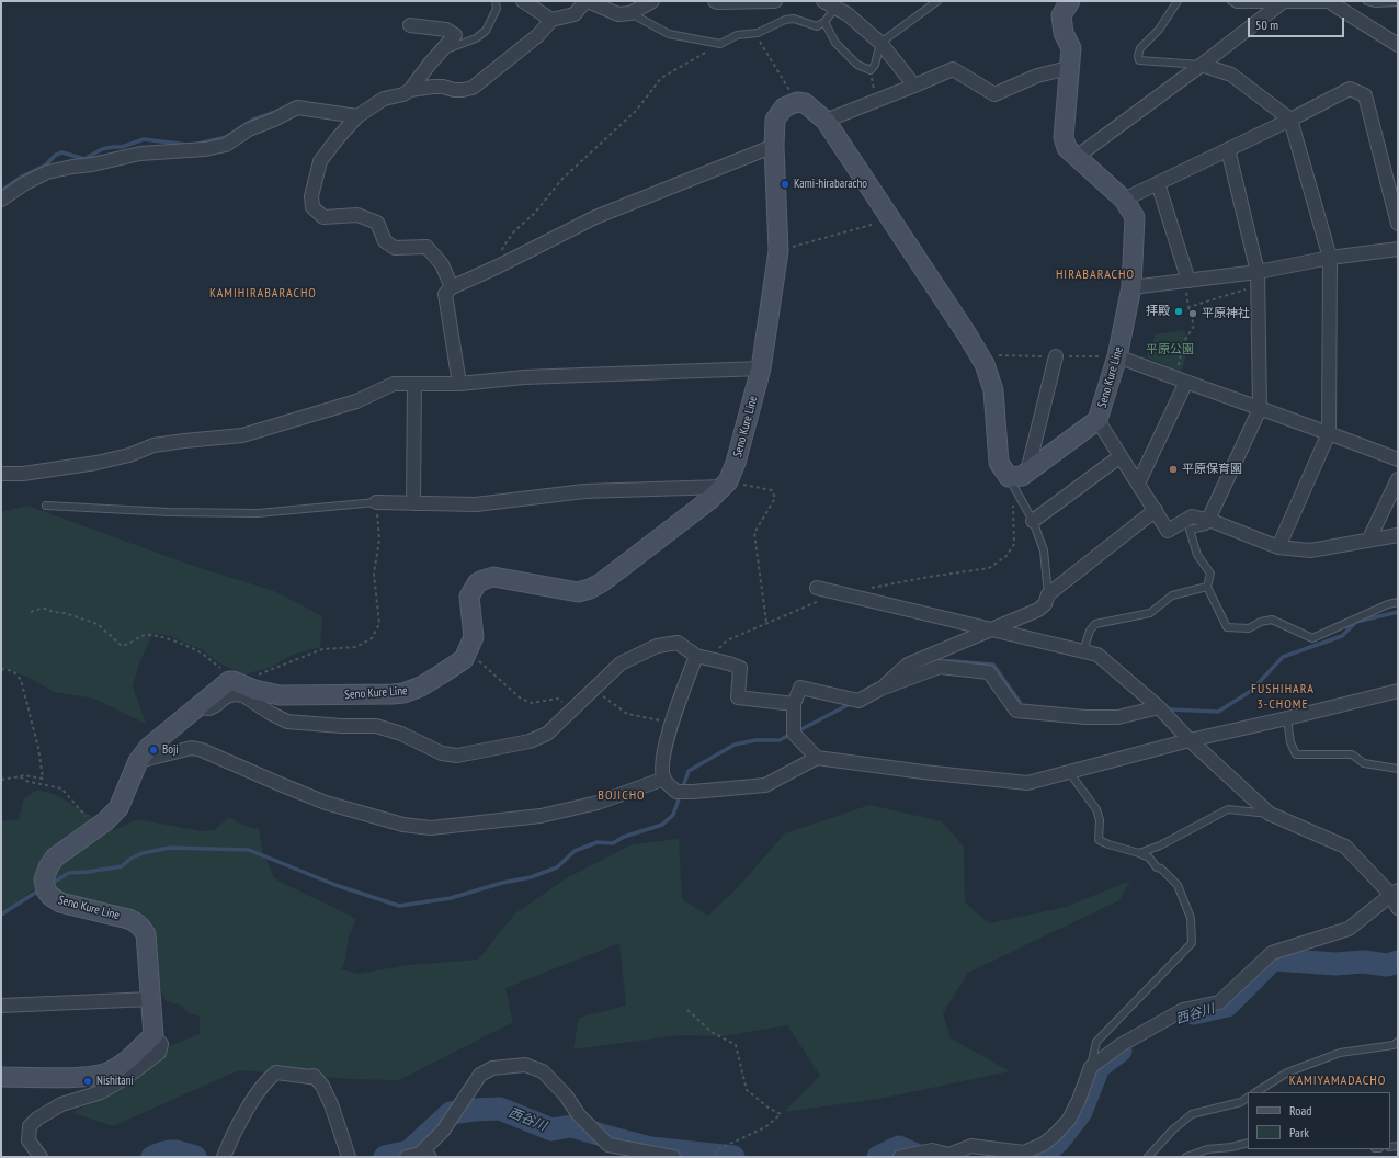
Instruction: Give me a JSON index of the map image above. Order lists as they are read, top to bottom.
{
  "streets": {
    "main road": ["Seno Kure Line"]
  },
  "districts": [
    "HIRABARACHO",
    "KAMIHIRABARACHO",
    "FUSHIHARA 3-CHOME",
    "BOJICHO",
    "KAMIYAMADACHO"
  ],
  "water": ["西谷川"],
  "parks": ["平原公園"],
  "places": [
    "Kami-hirabaracho",
    "拝殿",
    "平原神社",
    "平原保育園",
    "Boji",
    "Nishitani"
  ],
  "legend": ["Road", "Park"],
  "scale_bar": "50 m"
}
